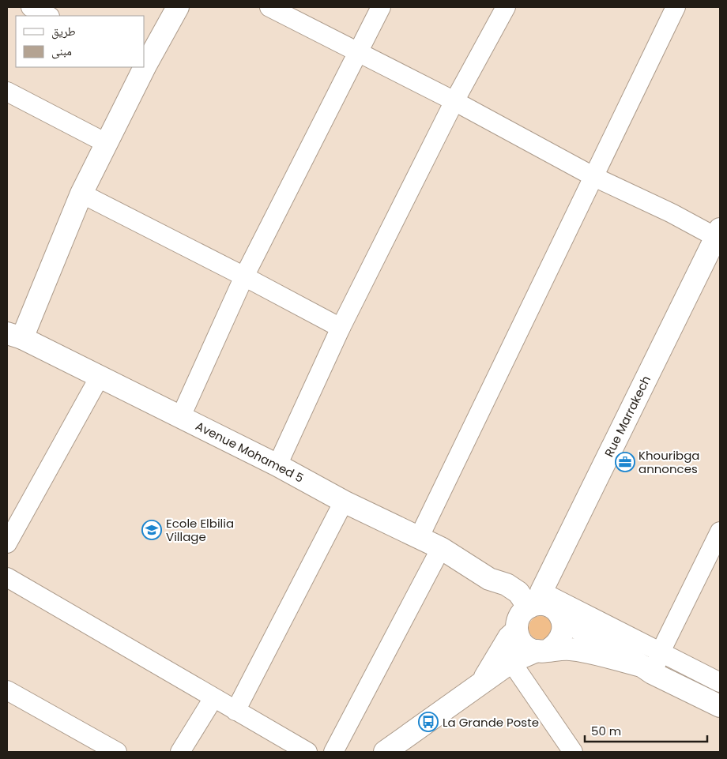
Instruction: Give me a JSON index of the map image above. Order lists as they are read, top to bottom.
{
  "streets": {
    "main road": ["Rue Marrakech", "Avenue Mohamed 5"]
  },
  "crossings": [
    ["Rue Marrakech", "Avenue Mohamed 5"]
  ],
  "places": {
    "office": ["Khouribga annonces"],
    "school or university": ["Ecole Elbilia Village"],
    "bus stop": ["La Grande Poste"]
  },
  "legend": ["طريق", "مبنى"],
  "scale_bar": "50 m"
}
